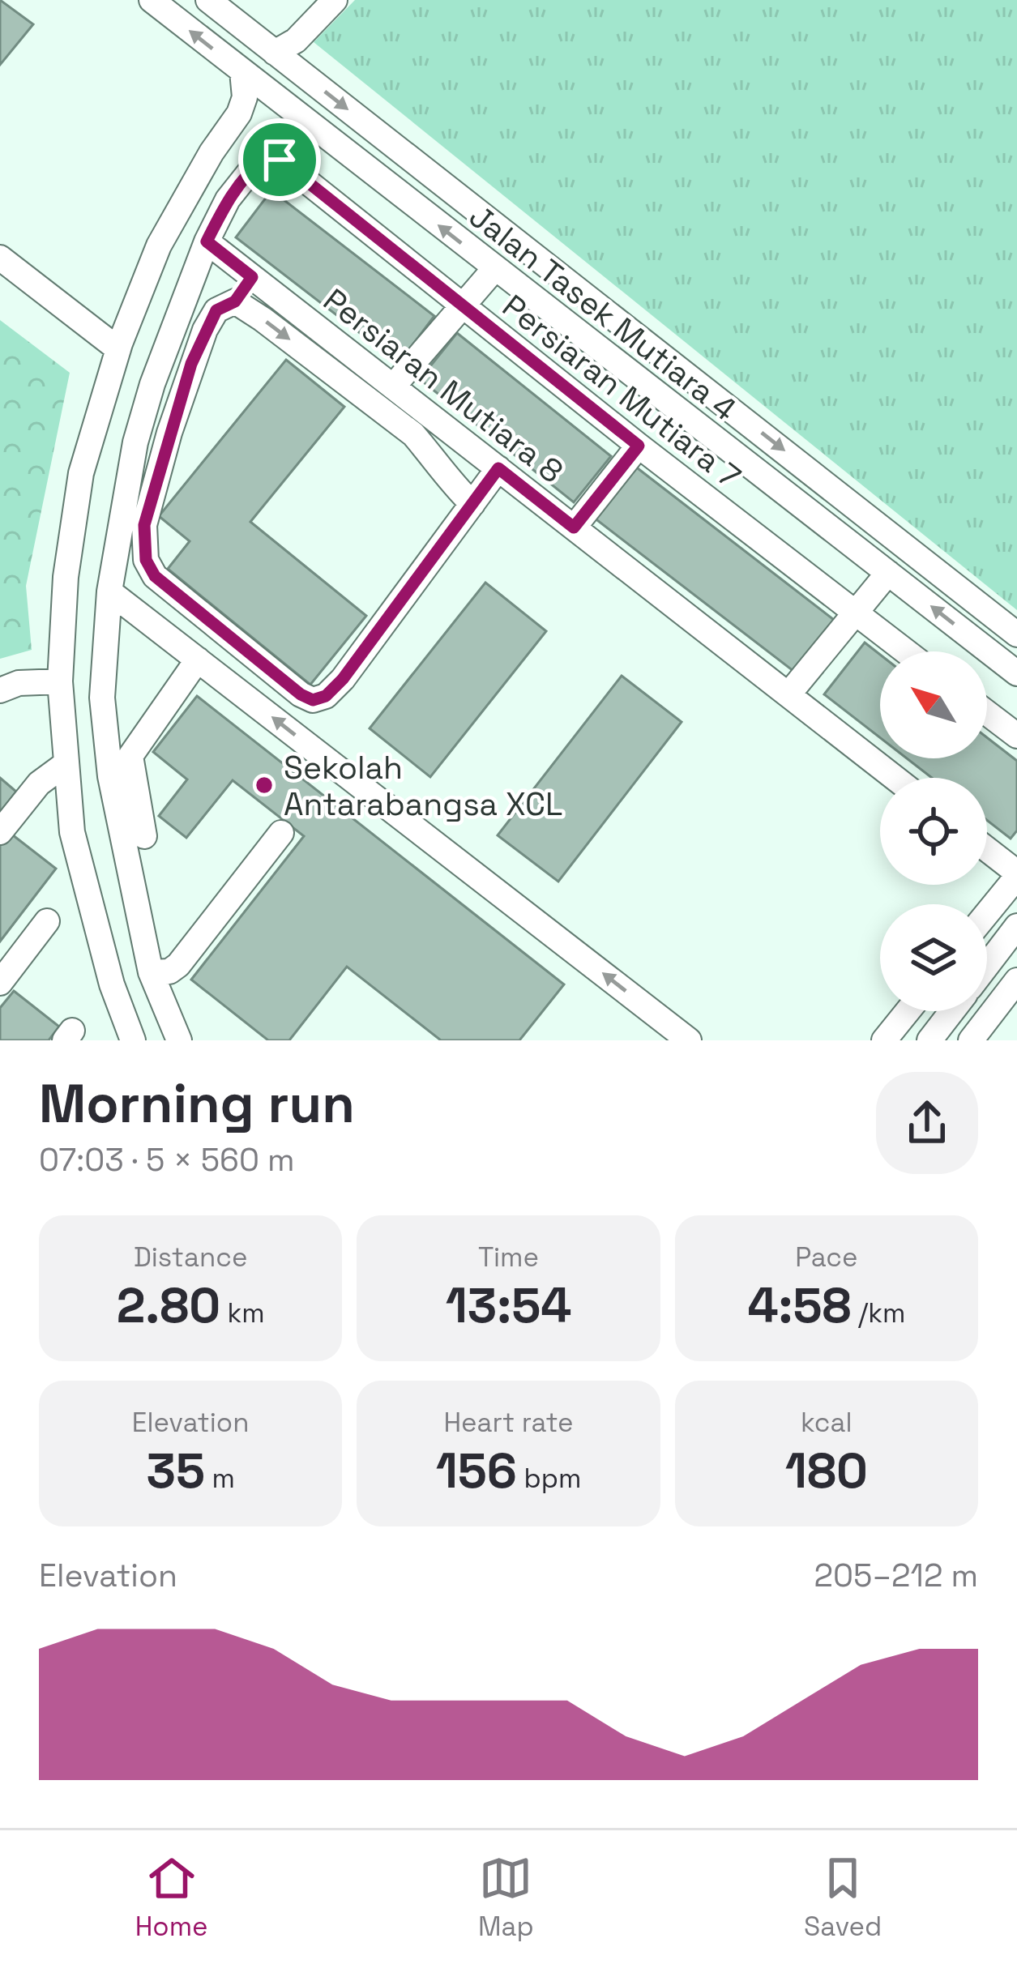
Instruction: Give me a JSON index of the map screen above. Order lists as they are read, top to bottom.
{
  "streets": {
    "street": ["Jalan Tasek Mutiara 4", "Persiaran Mutiara 8", "Persiaran Mutiara 7"]
  },
  "crossings": [
    ["Persiaran Mutiara 8", "Persiaran Mutiara 7"]
  ],
  "places": ["Sekolah Antarabangsa XCL"],
  "north": "top left",
  "page": {
    "heading": ["Morning run", "07:03 · 5 × 560 m"],
    "stats": [
      ["Distance", "2.80 km"],
      ["Time", "13:54"],
      ["Pace", "4:58 /km"],
      ["Elevation", "35 m"],
      ["Heart rate", "156 bpm"],
      ["kcal", "180"]
    ],
    "chart": ["Elevation", "205–212 m"],
    "tabs": ["Home", "Map", "Saved"]
  }
}
